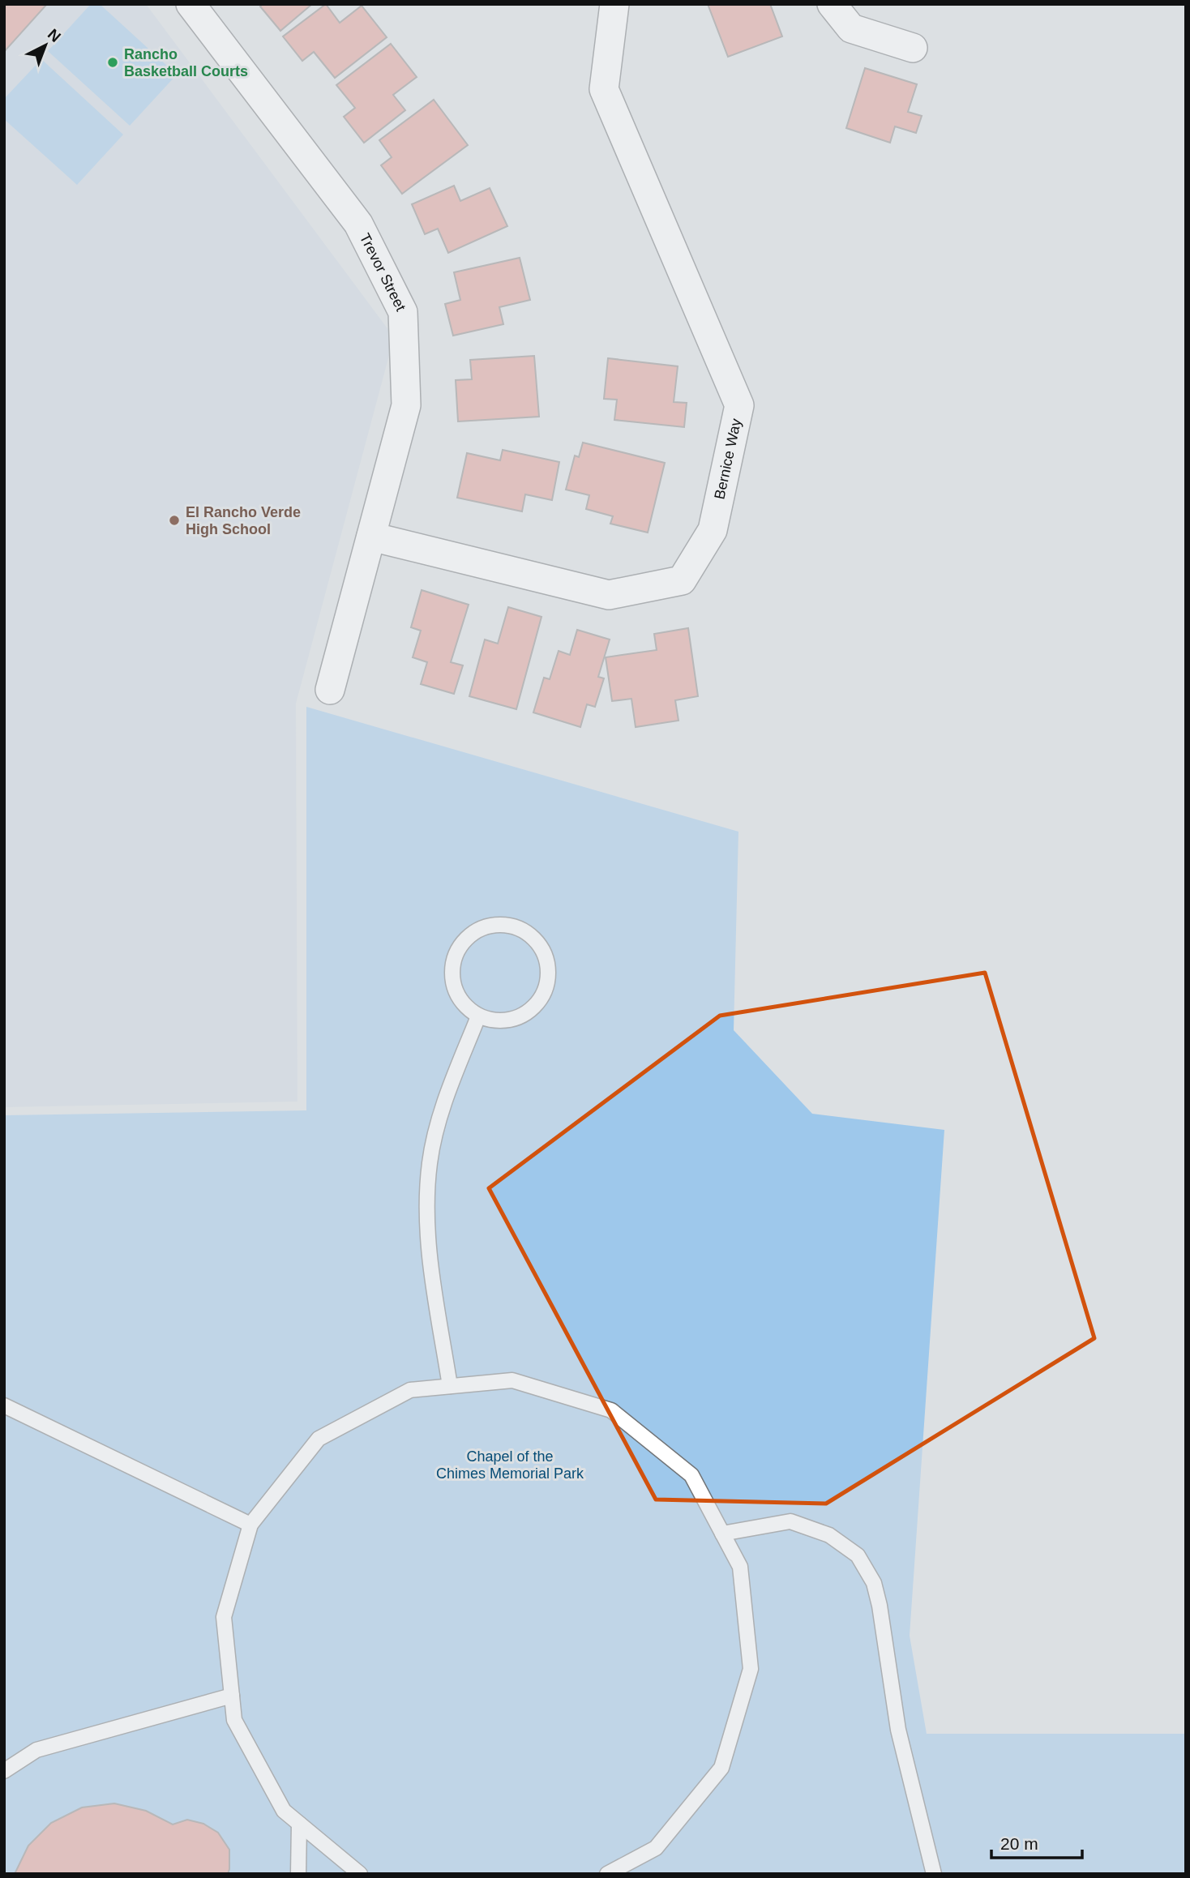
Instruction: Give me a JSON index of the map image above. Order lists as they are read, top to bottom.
{
  "streets": {
    "street": ["Trevor Street", "Bernice Way"]
  },
  "crossings": [
    ["Trevor Street", "Bernice Way"]
  ],
  "parks": ["Chapel of the Chimes Memorial Park"],
  "places": ["Rancho Basketball Courts", "El Rancho Verde High School"],
  "scale_bar": "20 m",
  "north": "top right"
}
